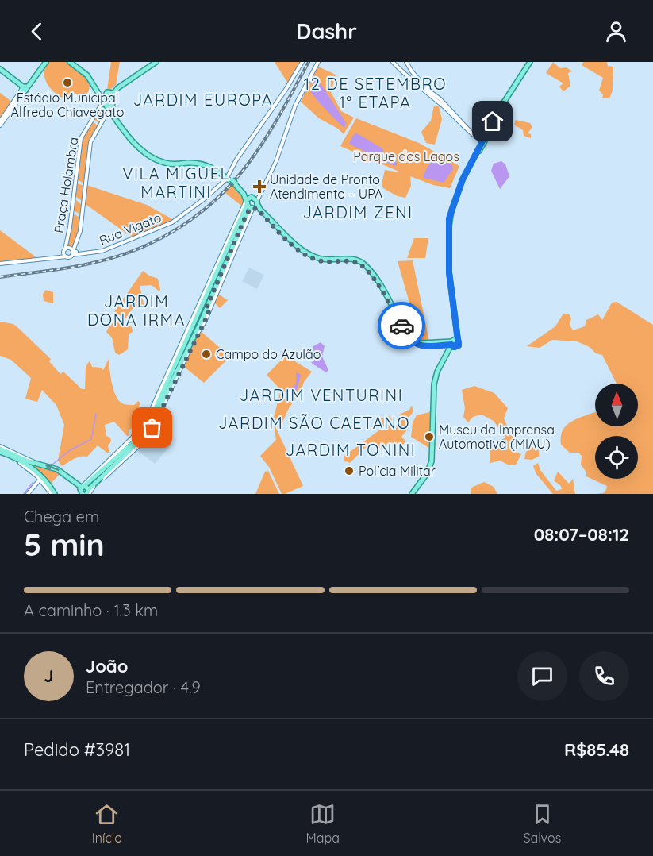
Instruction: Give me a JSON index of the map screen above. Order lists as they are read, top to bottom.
{
  "streets": {
    "street": ["Praça Holambra", "Rua Vigato"]
  },
  "crossings": [
    ["Praça Holambra", "Rua Vigato"]
  ],
  "districts": [
    "12 DE SETEMBRO 1° ETAPA",
    "JARDIM EUROPA",
    "VILA MIGUEL MARTINI",
    "JARDIM ZENI",
    "JARDIM DONA IRMA",
    "JARDIM VENTURINI",
    "JARDIM SÃO CAETANO",
    "JARDIM TONINI"
  ],
  "parks": ["Parque dos Lagos"],
  "places": {
    "other": [
      "Estádio Municipal Alfredo Chiavegato",
      "Campo do Azulão",
      "Museu da Imprensa Automotiva (MIAU)",
      "Polícia Militar"
    ],
    "health": ["Unidade de Pronto Atendimento – UPA"]
  },
  "north": "top",
  "page": {
    "header": "Dashr",
    "heading": ["5 min", "Chega em", "08:07–08:12"],
    "panel": [
      "João",
      "Entregador · 4.9",
      "Pedido #3981",
      "R$85.48"
    ],
    "bar": "A caminho · 1.3 km",
    "round": "J",
    "tabs": ["Início", "Mapa", "Salvos"]
  }
}
